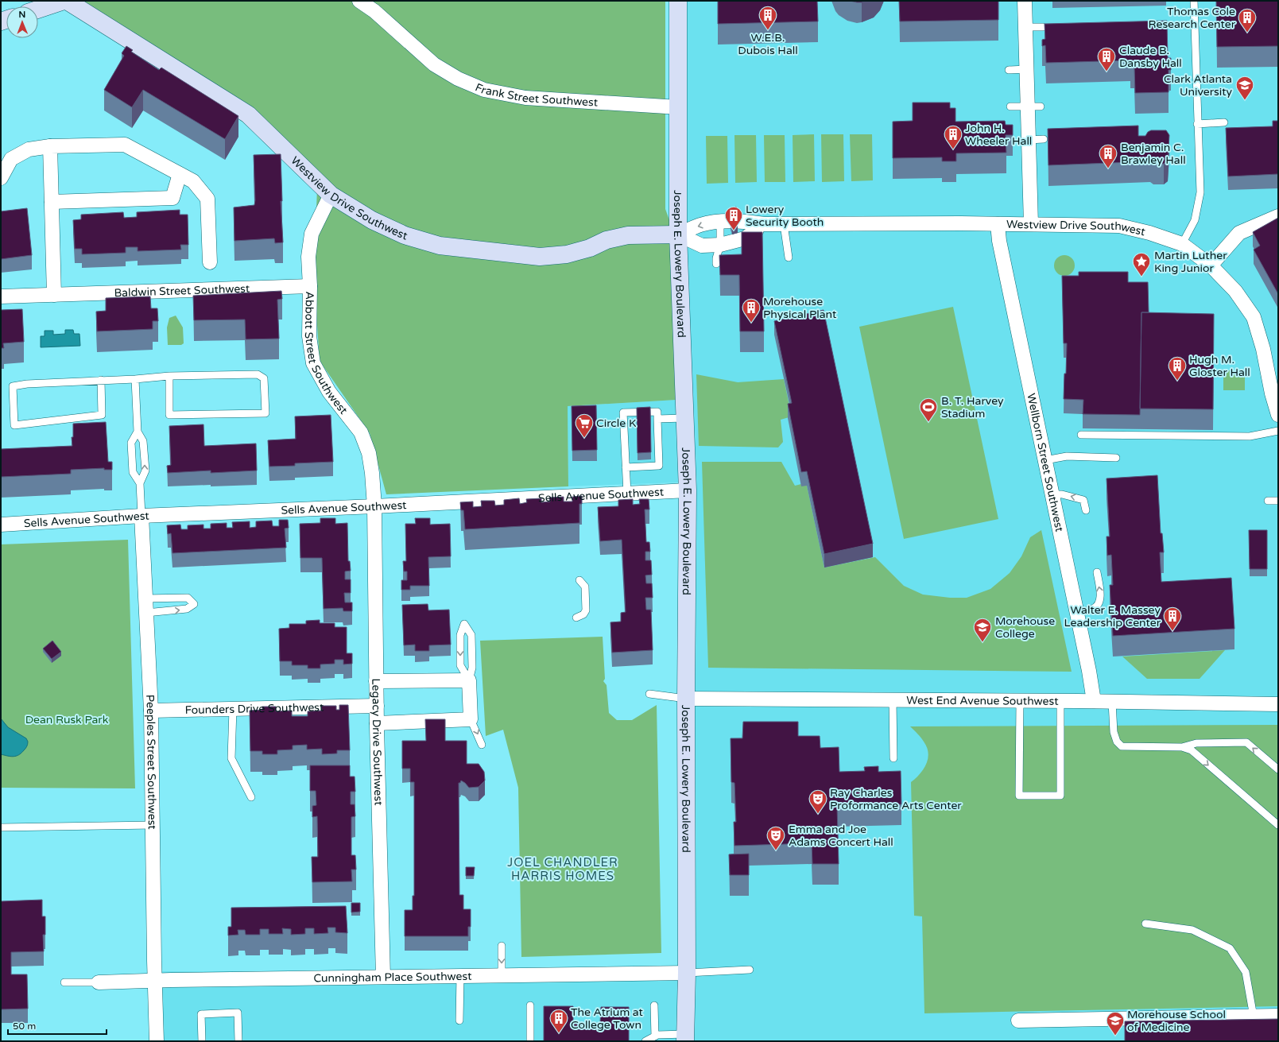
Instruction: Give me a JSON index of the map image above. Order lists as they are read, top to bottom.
{
  "streets": {
    "main road": ["Westview Drive Southwest", "Joseph E. Lowery Boulevard"],
    "street": [
      "Frank Street Southwest",
      "Baldwin Street Southwest",
      "Abbott Street Southwest",
      "Wellborn Street Southwest",
      "Sells Avenue Southwest",
      "West End Avenue Southwest",
      "Founders Drive Southwest",
      "Legacy Drive Southwest",
      "Peeples Street Southwest",
      "Cunningham Place Southwest"
    ]
  },
  "crossings": [
    ["Frank Street Southwest", "Joseph E. Lowery Boulevard"],
    ["Westview Drive Southwest", "Joseph E. Lowery Boulevard"],
    ["Westview Drive Southwest", "Abbott Street Southwest"],
    ["Westview Drive Southwest", "Wellborn Street Southwest"],
    ["Joseph E. Lowery Boulevard", "Sells Avenue Southwest"],
    ["Joseph E. Lowery Boulevard", "West End Avenue Southwest"],
    ["Joseph E. Lowery Boulevard", "Cunningham Place Southwest"],
    ["Baldwin Street Southwest", "Abbott Street Southwest"],
    ["Abbott Street Southwest", "Sells Avenue Southwest"],
    ["Abbott Street Southwest", "Legacy Drive Southwest"],
    ["Wellborn Street Southwest", "West End Avenue Southwest"],
    ["Sells Avenue Southwest", "Legacy Drive Southwest"],
    ["Sells Avenue Southwest", "Peeples Street Southwest"],
    ["Founders Drive Southwest", "Legacy Drive Southwest"],
    ["Founders Drive Southwest", "Peeples Street Southwest"],
    ["Legacy Drive Southwest", "Cunningham Place Southwest"],
    ["Peeples Street Southwest", "Cunningham Place Southwest"]
  ],
  "districts": ["JOEL CHANDLER HARRIS HOMES"],
  "parks": ["Dean Rusk Park"],
  "places": {
    "building": [
      "W.E.B. Dubois Hall",
      "Thomas Cole Research Center",
      "Claude B. Dansby Hall",
      "John H. Wheeler Hall",
      "Benjamin C. Brawley Hall",
      "Lowery Security Booth",
      "Morehouse Physical Plant",
      "Hugh M. Gloster Hall",
      "Walter E. Massey Leadership Center",
      "The Atrium at College Town"
    ],
    "school or university": ["Clark Atlanta University", "Morehouse College", "Morehouse School of Medicine"],
    "place": ["Martin Luther King Junior"],
    "sports": ["B. T. Harvey Stadium"],
    "supermarket": ["Circle K"],
    "theatre": ["Ray Charles Proformance Arts Center", "Emma and Joe Adams Concert Hall"]
  },
  "scale_bar": "50 m",
  "north": "top"
}
